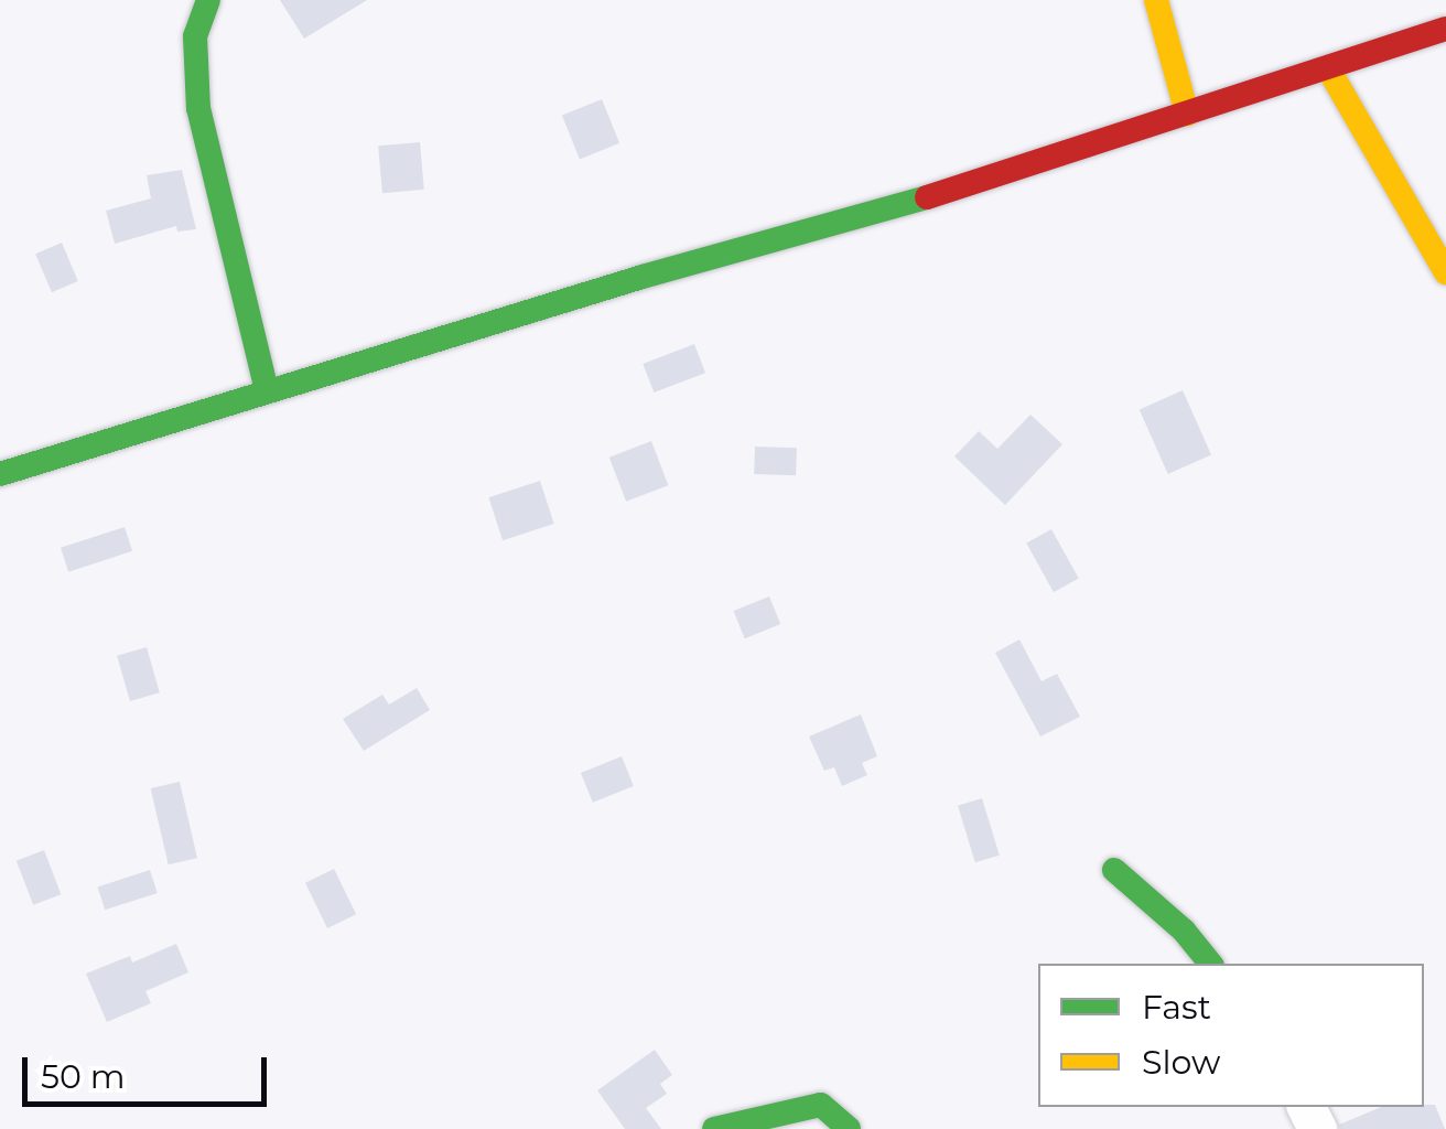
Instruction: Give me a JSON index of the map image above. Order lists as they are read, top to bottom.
{
  "legend": ["Fast", "Slow"],
  "scale_bar": "50 m"
}
